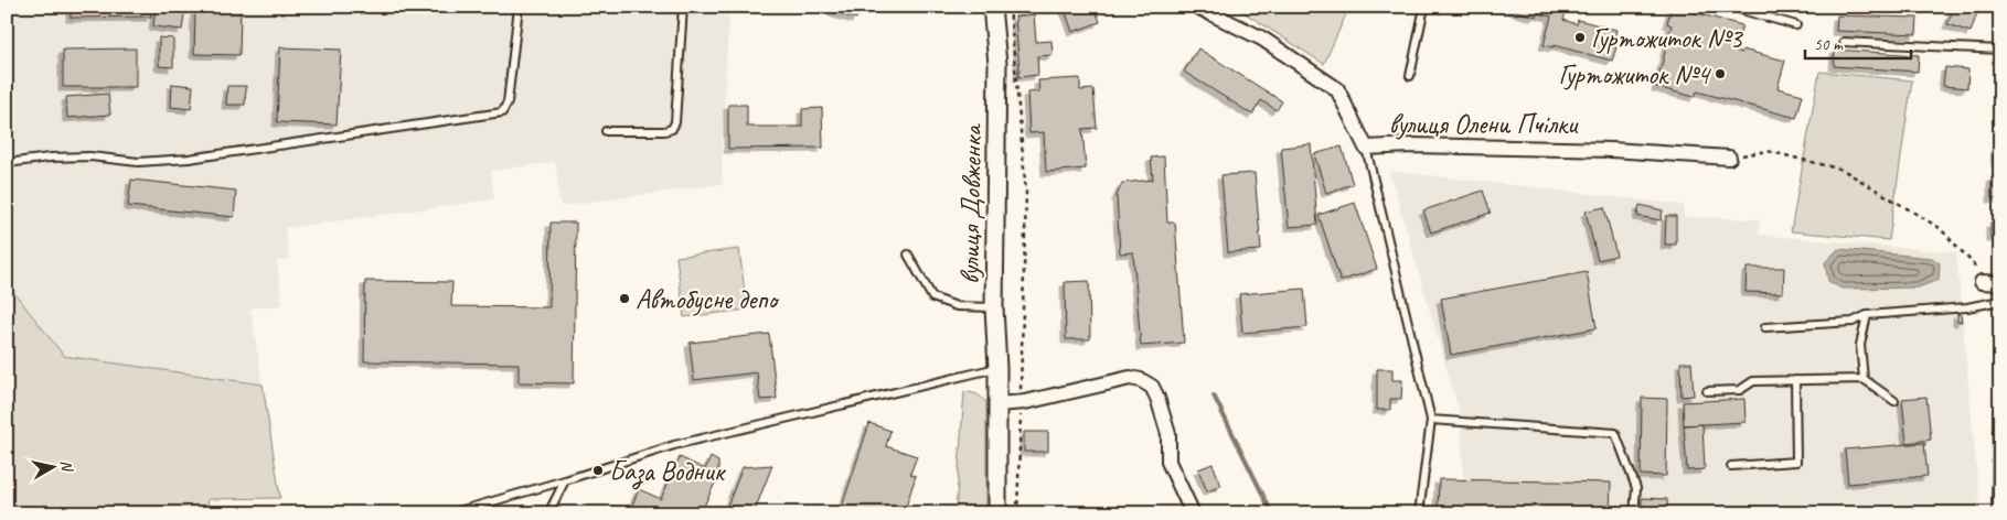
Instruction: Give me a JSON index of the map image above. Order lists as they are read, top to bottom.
{
  "streets": {
    "street": ["вулиця Олени Пчілки", "вулиця Довженка"]
  },
  "places": [
    "Гуртожиток №3",
    "Гуртожиток №4",
    "Автобусне депо",
    "База Водник"
  ],
  "scale_bar": "50 m",
  "north": "right"
}
